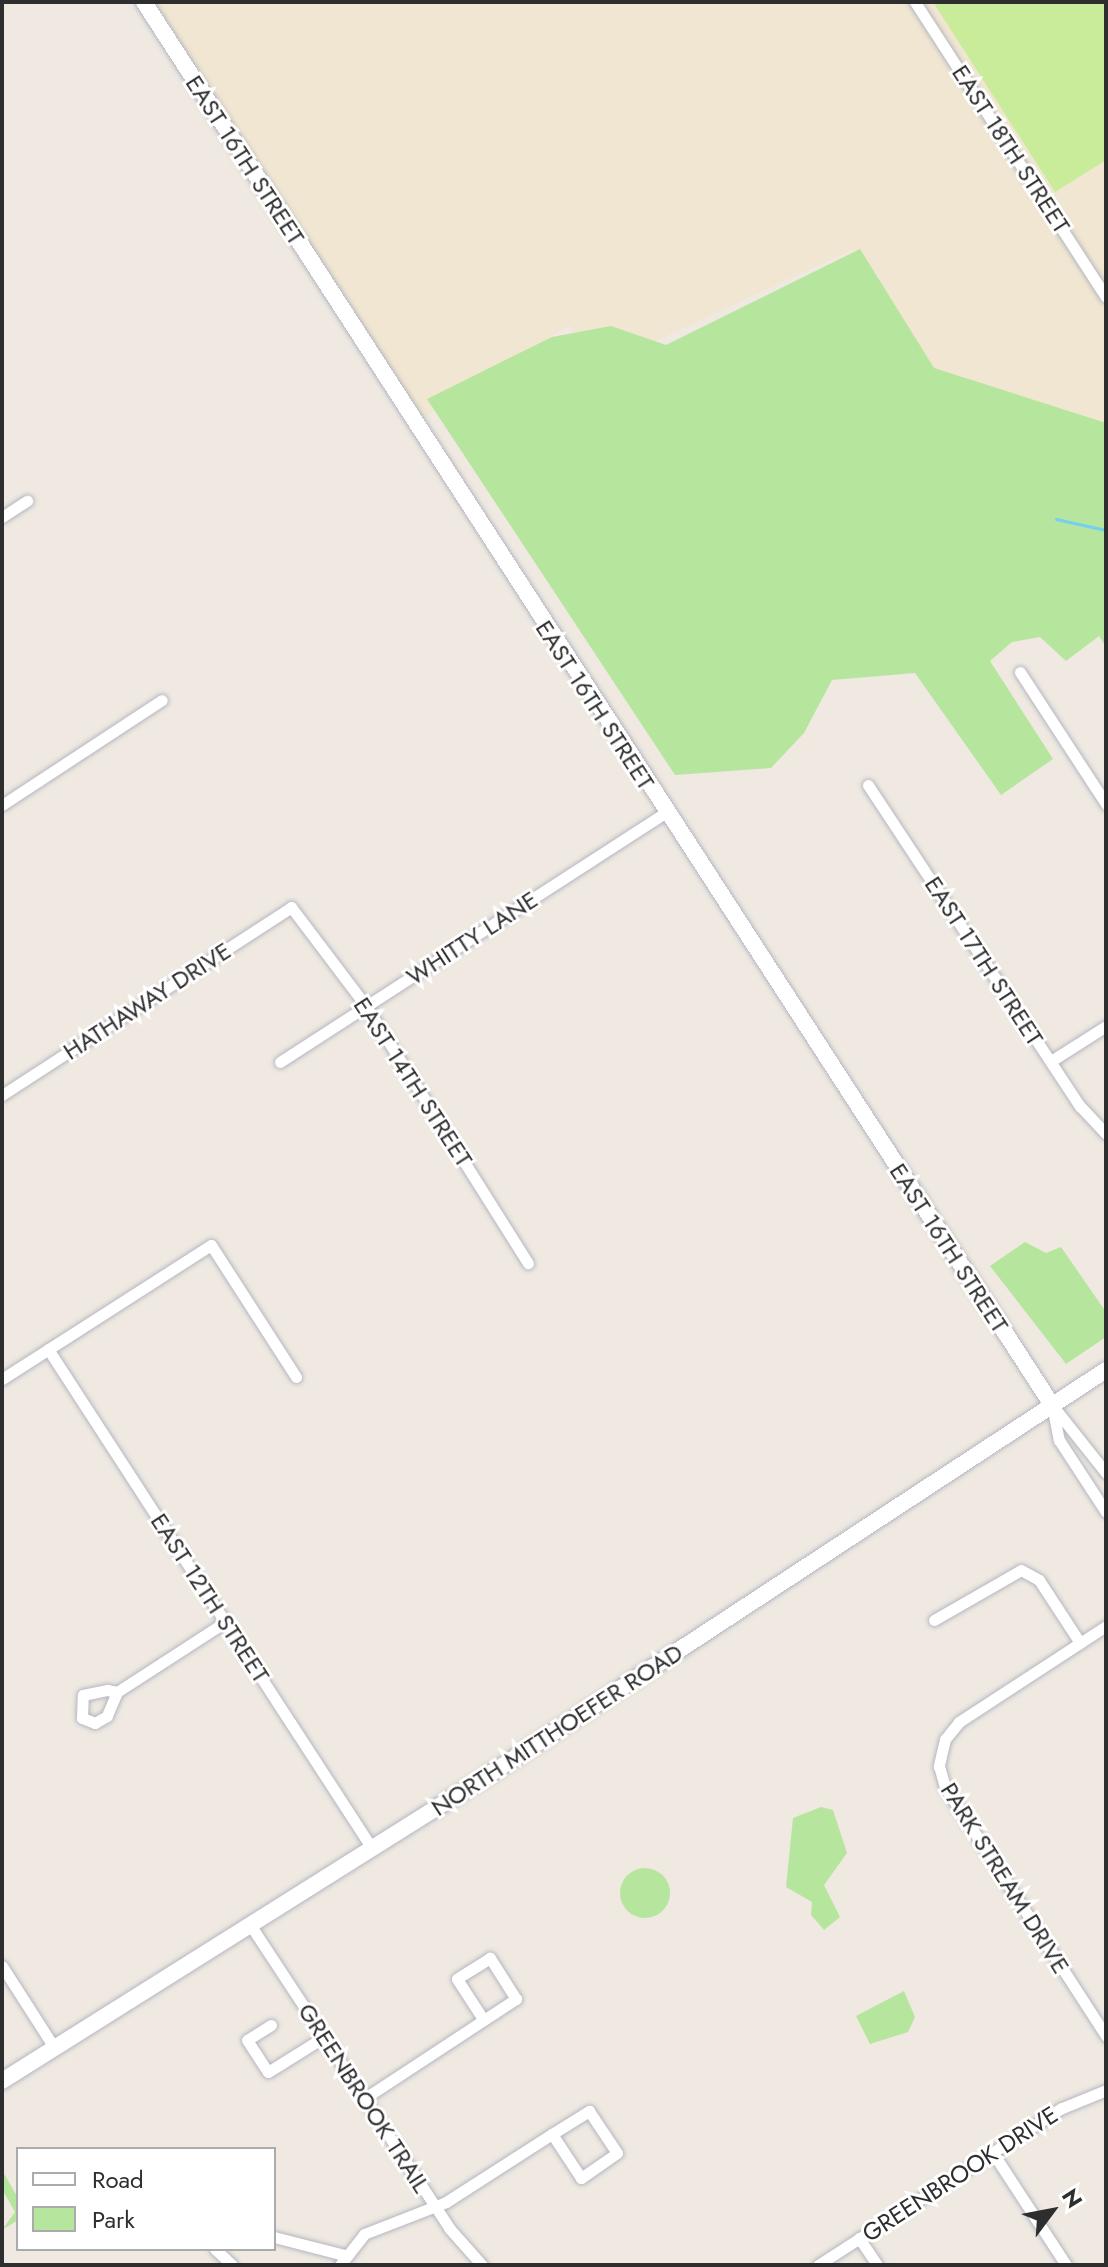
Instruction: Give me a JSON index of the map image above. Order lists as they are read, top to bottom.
{
  "streets": {
    "street": [
      "EAST 18TH STREET",
      "EAST 16TH STREET",
      "WHITTY LANE",
      "EAST 17TH STREET",
      "HATHAWAY DRIVE",
      "EAST 14TH STREET",
      "EAST 12TH STREET",
      "NORTH MITTHOEFER ROAD",
      "PARK STREAM DRIVE",
      "GREENBROOK TRAIL",
      "GREENBROOK DRIVE"
    ]
  },
  "crossings": [
    ["EAST 16TH STREET", "WHITTY LANE"],
    ["EAST 16TH STREET", "NORTH MITTHOEFER ROAD"],
    ["WHITTY LANE", "EAST 14TH STREET"],
    ["HATHAWAY DRIVE", "EAST 14TH STREET"],
    ["EAST 12TH STREET", "NORTH MITTHOEFER ROAD"],
    ["NORTH MITTHOEFER ROAD", "GREENBROOK TRAIL"]
  ],
  "legend": ["Road", "Park"],
  "north": "top right"
}
